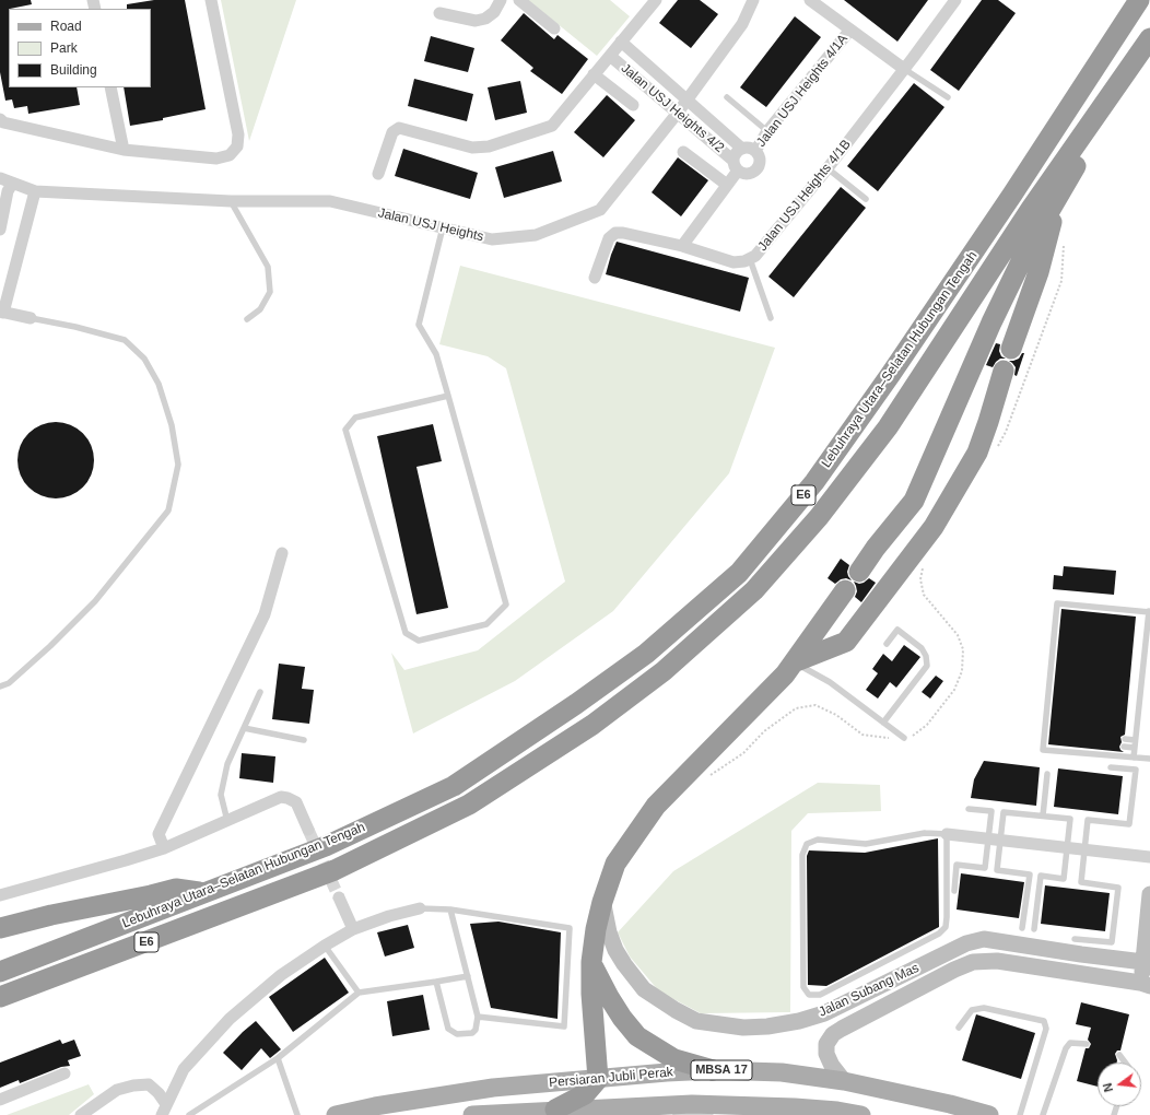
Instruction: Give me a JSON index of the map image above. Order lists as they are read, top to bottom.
{
  "streets": {
    "highway": ["Lebuhraya Utara–Selatan Hubungan Tengah", "E6"],
    "main road": ["MBSA 17", "Persiaran Jubli Perak"],
    "street": [
      "Jalan USJ Heights 4/1A",
      "Jalan USJ Heights 4/2",
      "Jalan USJ Heights 4/1B",
      "Jalan USJ Heights",
      "Jalan Subang Mas"
    ]
  },
  "crossings": [
    ["Jalan USJ Heights 4/1A", "Jalan USJ Heights 4/2"],
    ["Jalan USJ Heights 4/2", "Jalan USJ Heights"],
    ["Jalan Subang Mas", "Persiaran Jubli Perak"]
  ],
  "legend": ["Road", "Park", "Building"],
  "north": "left"
}
